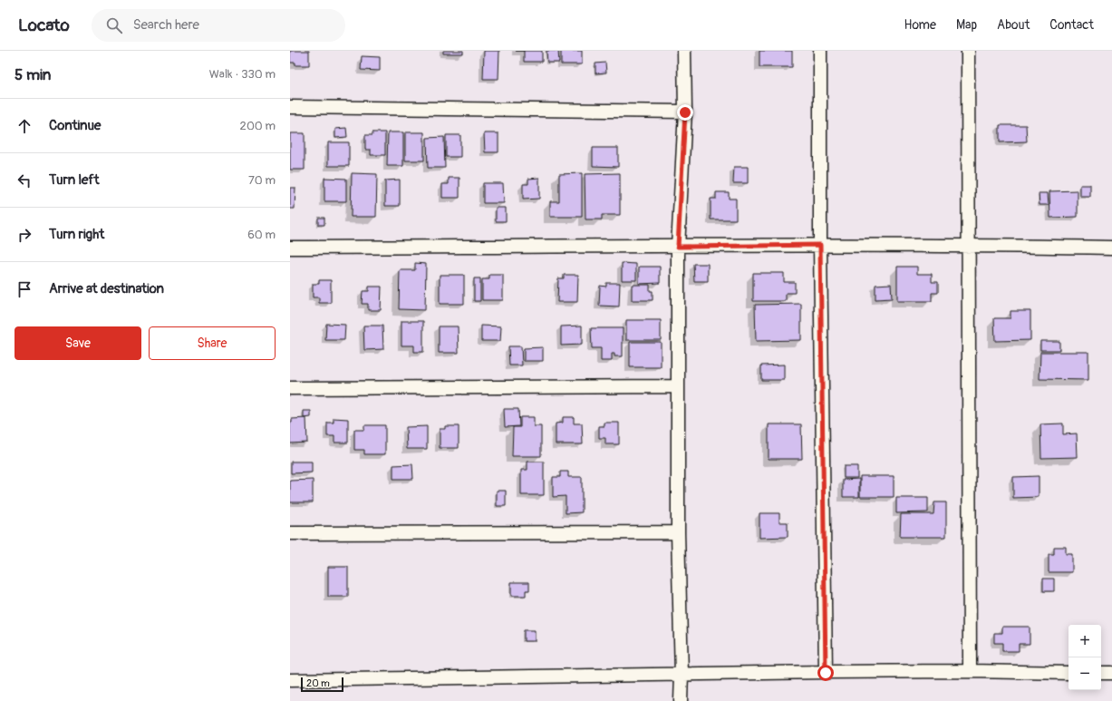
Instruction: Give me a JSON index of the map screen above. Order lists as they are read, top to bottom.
{
  "scale_bar": "20 m",
  "page": {
    "header": "Locato",
    "search": "Search here",
    "nav": [
      "Home",
      "Map",
      "About",
      "Contact"
    ],
    "heading": ["5 min", "Walk · 330 m"],
    "list": [
      ["Continue", "200 m"],
      ["Turn left", "70 m"],
      ["Turn right", "60 m"],
      "Arrive at destination"
    ],
    "buttons": ["Save", "Share"],
    "map_buttons": ["+", "−"],
    "scale": "20 m"
  }
}
